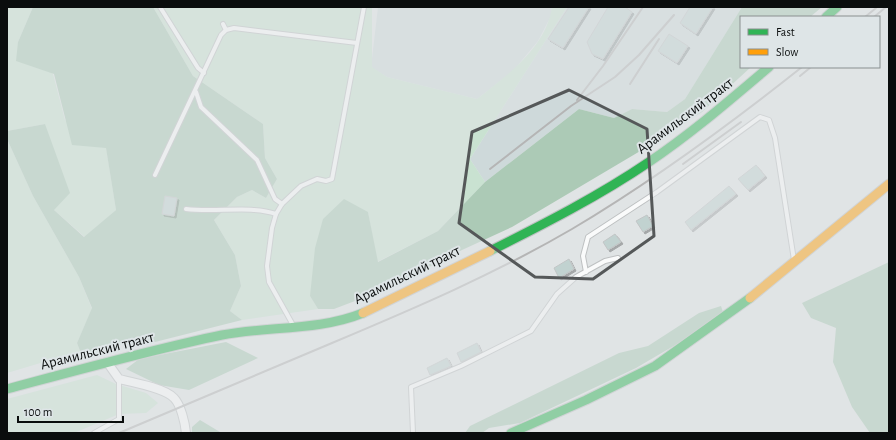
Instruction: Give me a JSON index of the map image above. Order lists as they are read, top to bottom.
{
  "streets": {
    "main road": ["Арамильский тракт"]
  },
  "legend": ["Fast", "Slow"],
  "scale_bar": "100 m"
}
